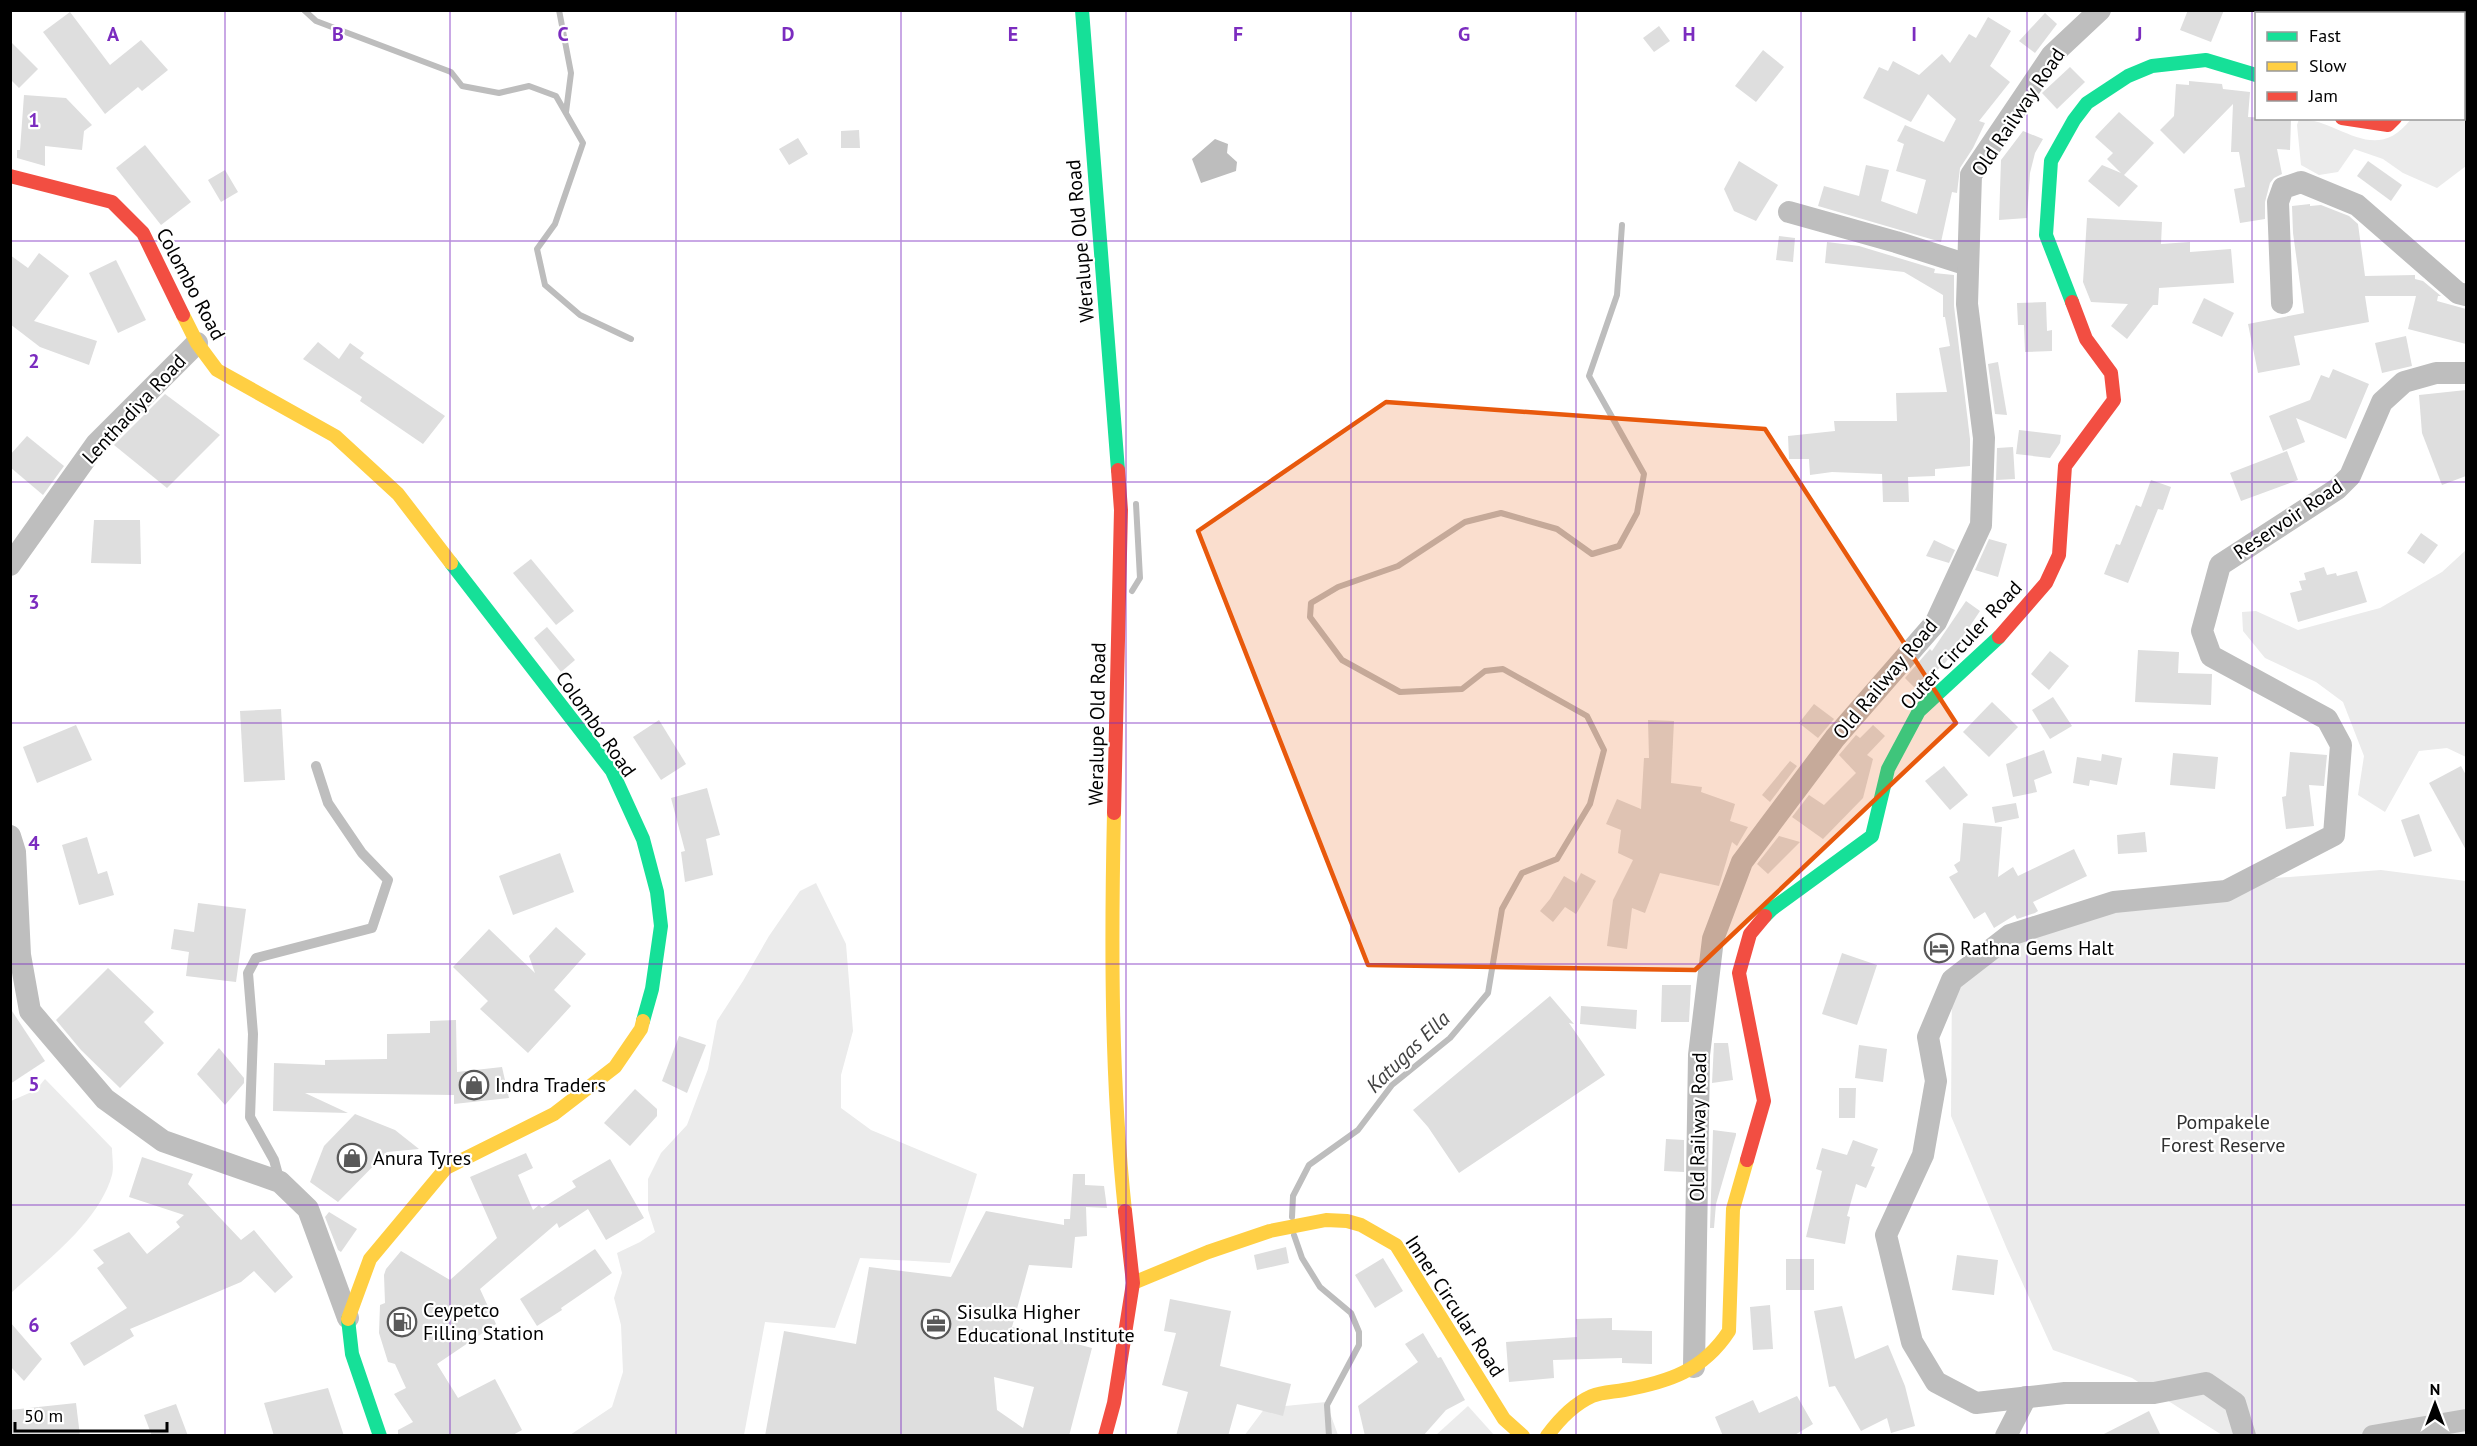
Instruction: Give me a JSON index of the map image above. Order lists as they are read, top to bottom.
{
  "streets": {
    "main road": [
      "Weralupe Old Road",
      "Colombo Road",
      "Outer Circuler Road",
      "Inner Circular Road"
    ],
    "street": ["Old Railway Road", "Lenthadiya Road", "Reservoir Road"]
  },
  "crossings": [
    ["Old Railway Road", "Outer Circuler Road"],
    ["Weralupe Old Road", "Inner Circular Road"],
    ["Colombo Road", "Lenthadiya Road"]
  ],
  "water": ["Katugas Ella"],
  "parks": ["Pompakele Forest Reserve"],
  "places": {
    "hotel": ["Rathna Gems Halt"],
    "shop": ["Indra Traders", "Anura Tyres"],
    "fuel station": ["Ceypetco Filling Station"],
    "office": ["Sisulka Higher Educational Institute"]
  },
  "legend": ["Fast", "Slow", "Jam"],
  "scale_bar": "50 m",
  "north": "top",
  "grid": {
    "columns": [
      "A",
      "B",
      "C",
      "D",
      "E",
      "F",
      "G",
      "H",
      "I",
      "J"
    ],
    "rows": [
      "1",
      "2",
      "3",
      "4",
      "5",
      "6"
    ]
  }
}
